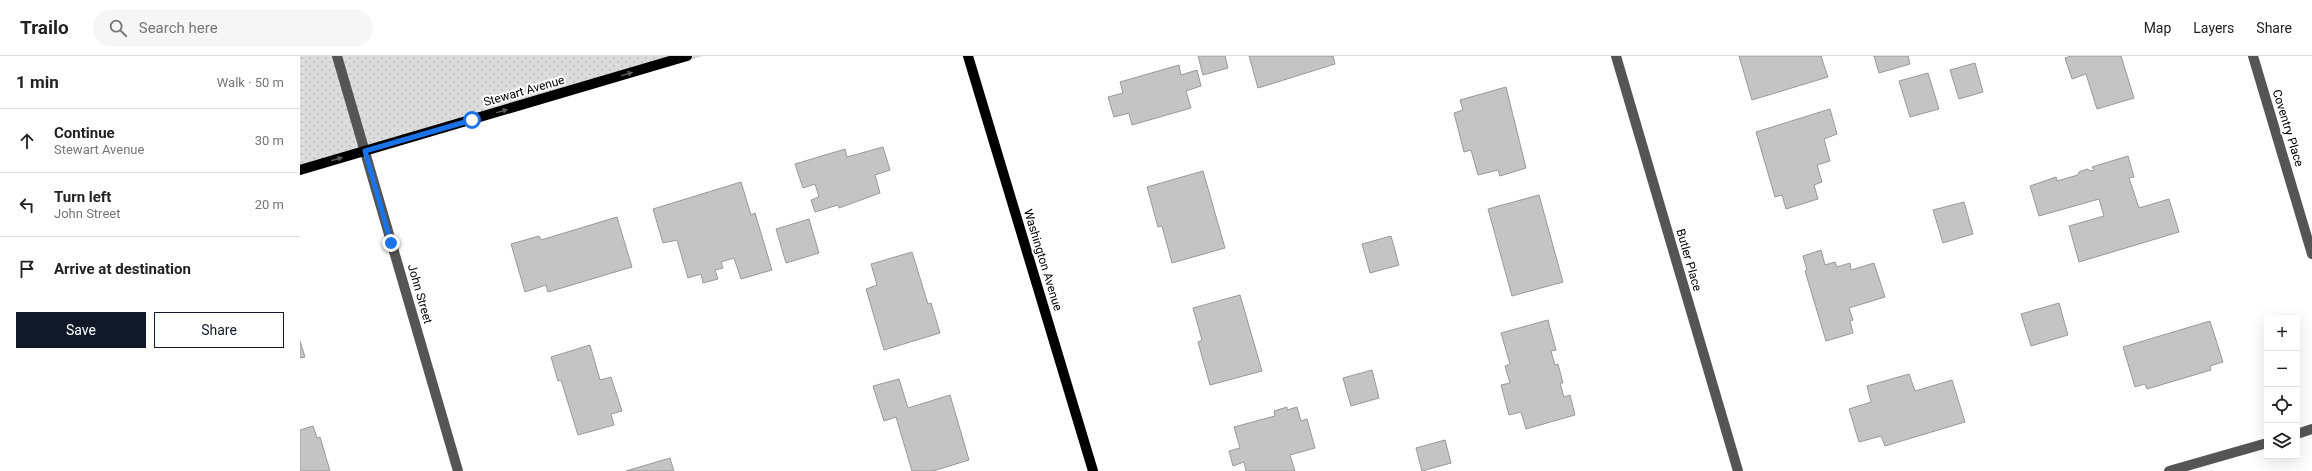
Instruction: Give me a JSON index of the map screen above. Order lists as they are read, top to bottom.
{
  "streets": {
    "main road": ["Stewart Avenue", "Washington Avenue"],
    "street": ["Coventry Place", "Butler Place", "John Street"]
  },
  "crossings": [
    ["Stewart Avenue", "John Street"]
  ],
  "one_way": ["Stewart Avenue"],
  "page": {
    "header": "Trailo",
    "search": "Search here",
    "nav": ["Map", "Layers", "Share"],
    "heading": ["1 min", "Walk · 50 m"],
    "list": [
      ["Continue", "Stewart Avenue", "30 m"],
      ["Turn left", "John Street", "20 m"],
      "Arrive at destination"
    ],
    "buttons": ["Save", "Share"],
    "map_buttons": ["+", "−"]
  }
}
